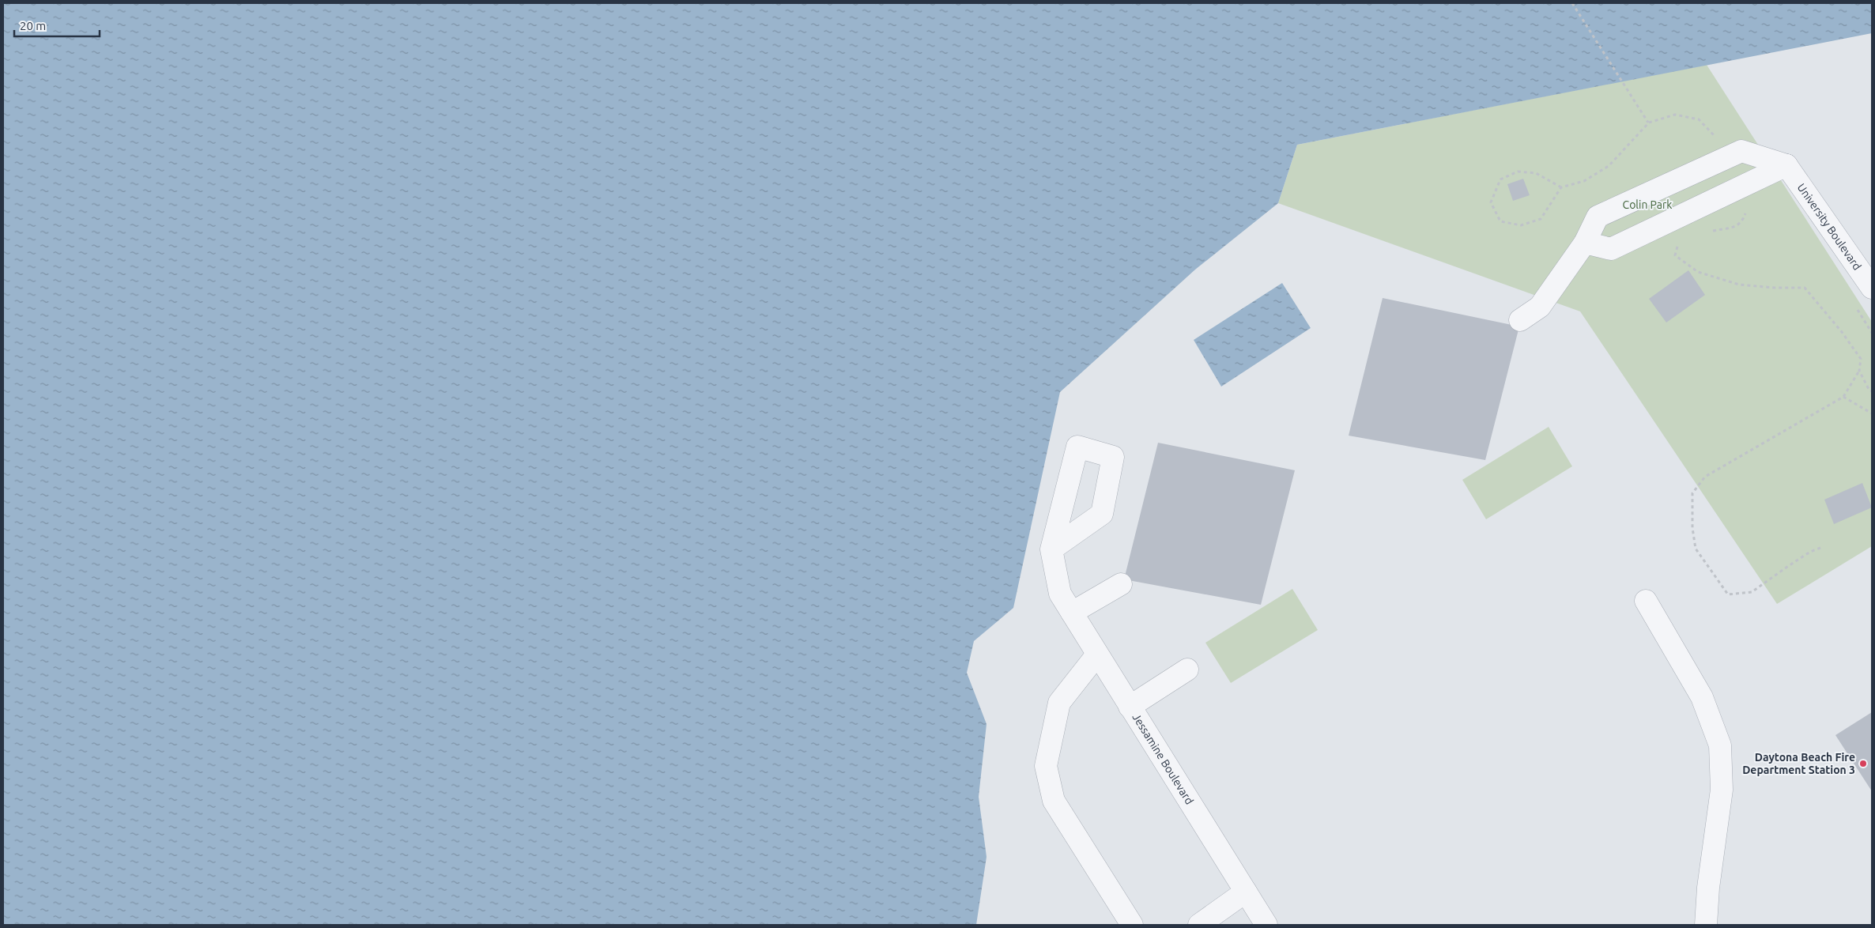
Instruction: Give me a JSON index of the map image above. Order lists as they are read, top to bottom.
{
  "streets": {
    "street": ["University Boulevard", "Jessamine Boulevard"]
  },
  "parks": ["Colin Park"],
  "places": ["Daytona Beach Fire Department Station 3"],
  "scale_bar": "20 m"
}
